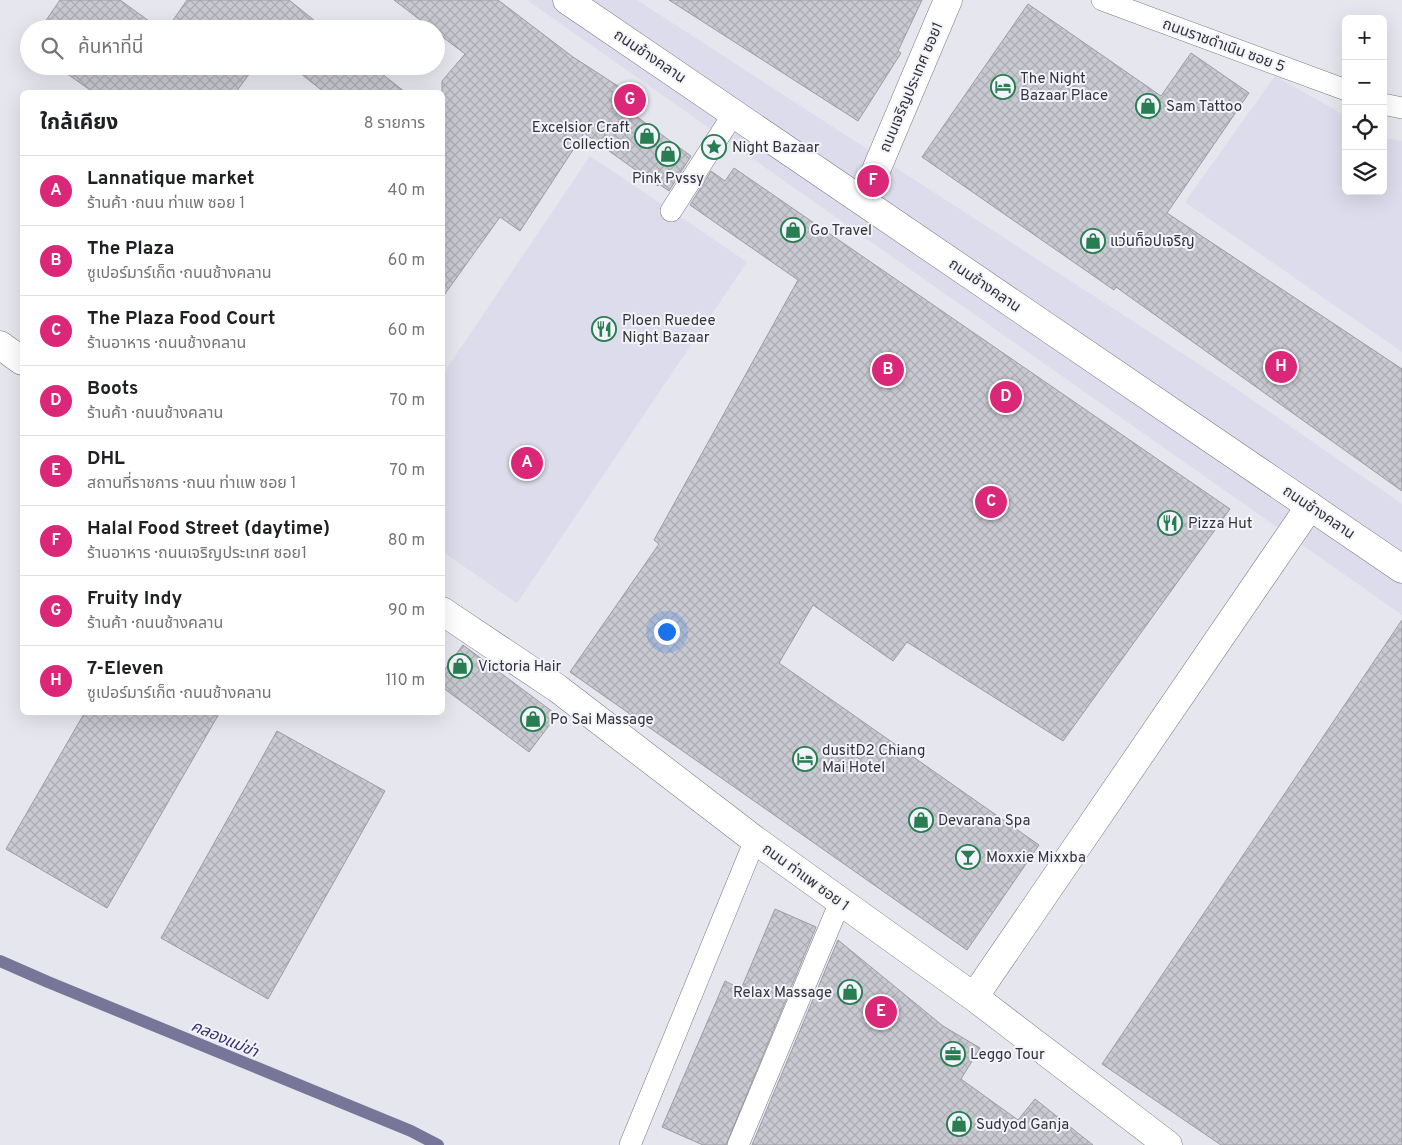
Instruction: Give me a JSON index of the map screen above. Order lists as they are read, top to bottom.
{
  "streets": {
    "street": ["ถนนช้างคลาน", "ถนนเจริญประเทศ ซอย1", "ถนน ท่าแพ ซอย 1"],
    "lane": ["ถนนราชดำเนิน ซอย 5"]
  },
  "crossings": [
    ["ถนนช้างคลาน", "ถนนเจริญประเทศ ซอย1"]
  ],
  "water": ["คลองแม่ข่า"],
  "places": {
    "hotel": ["The Night Bazaar Place", "dusitD2 Chiang Mai Hotel"],
    "shop": [
      "Sam Tattoo",
      "Excelsior Craft Collection",
      "Pink Pvssy",
      "Go Travel",
      "แว่นท็อปเจริญ",
      "Victoria Hair",
      "Po Sai Massage",
      "Devarana Spa",
      "Relax Massage",
      "Sudyod Ganja"
    ],
    "place": ["Night Bazaar"],
    "restaurant": ["Ploen Ruedee Night Bazaar", "Pizza Hut"],
    "bar": ["Moxxie Mixxba"],
    "office": ["Leggo Tour"]
  },
  "page": {
    "map_buttons": ["+", "−"],
    "search": "ค้นหาที่นี่",
    "pins": [
      "G",
      "F",
      "H",
      "B",
      "D",
      "A",
      "C",
      "E"
    ],
    "heading": ["ใกล้เคียง", "8 รายการ"],
    "list": [
      {
        "mark": "A",
        "name": "Lannatique market",
        "note": "ร้านค้า · ถนน ท่าแพ ซอย 1",
        "value": "40 m"
      },
      {
        "mark": "B",
        "name": "The Plaza",
        "note": "ซูเปอร์มาร์เก็ต · ถนนช้างคลาน",
        "value": "60 m"
      },
      {
        "mark": "C",
        "name": "The Plaza Food Court",
        "note": "ร้านอาหาร · ถนนช้างคลาน",
        "value": "60 m"
      },
      {
        "mark": "D",
        "name": "Boots",
        "note": "ร้านค้า · ถนนช้างคลาน",
        "value": "70 m"
      },
      {
        "mark": "E",
        "name": "DHL",
        "note": "สถานที่ราชการ · ถนน ท่าแพ ซอย 1",
        "value": "70 m"
      },
      {
        "mark": "F",
        "name": "Halal Food Street (daytime)",
        "note": "ร้านอาหาร · ถนนเจริญประเทศ ซอย1",
        "value": "80 m"
      },
      {
        "mark": "G",
        "name": "Fruity Indy",
        "note": "ร้านค้า · ถนนช้างคลาน",
        "value": "90 m"
      },
      {
        "mark": "H",
        "name": "7-Eleven",
        "note": "ซูเปอร์มาร์เก็ต · ถนนช้างคลาน",
        "value": "110 m"
      }
    ]
  }
}
